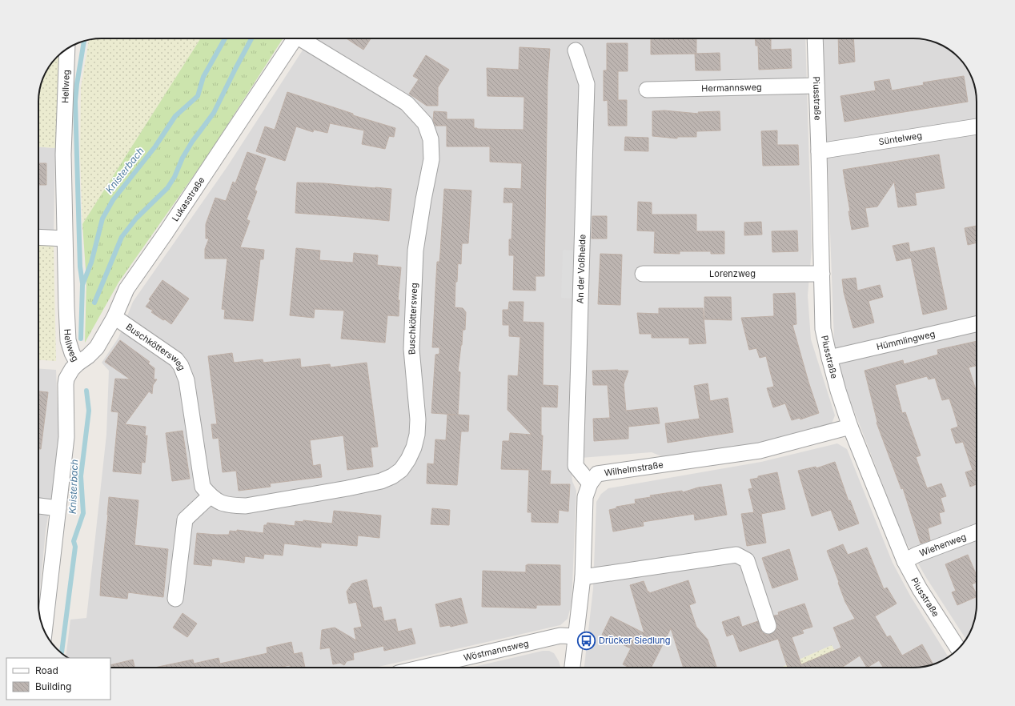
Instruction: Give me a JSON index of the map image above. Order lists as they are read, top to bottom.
{
  "streets": {
    "street": [
      "Hellweg",
      "Hermannsweg",
      "Piusstraße",
      "Süntelweg",
      "Lukasstraße",
      "An der Voßheide",
      "Lorenzweg",
      "Buschköttersweg",
      "Hümmlingweg",
      "Wilhelmstraße",
      "Wiehenweg",
      "Wöstmannsweg"
    ]
  },
  "crossings": [
    ["Hellweg", "Lukasstraße"],
    ["Hermannsweg", "Piusstraße"],
    ["Piusstraße", "Süntelweg"],
    ["Piusstraße", "Lorenzweg"],
    ["Piusstraße", "Hümmlingweg"],
    ["Piusstraße", "Wilhelmstraße"],
    ["Piusstraße", "Wiehenweg"],
    ["Lukasstraße", "Buschköttersweg"],
    ["An der Voßheide", "Wilhelmstraße"]
  ],
  "water": ["Knisterbach"],
  "places": {
    "bus stop": ["Drücker Siedlung"]
  },
  "legend": ["Road", "Building"]
}
